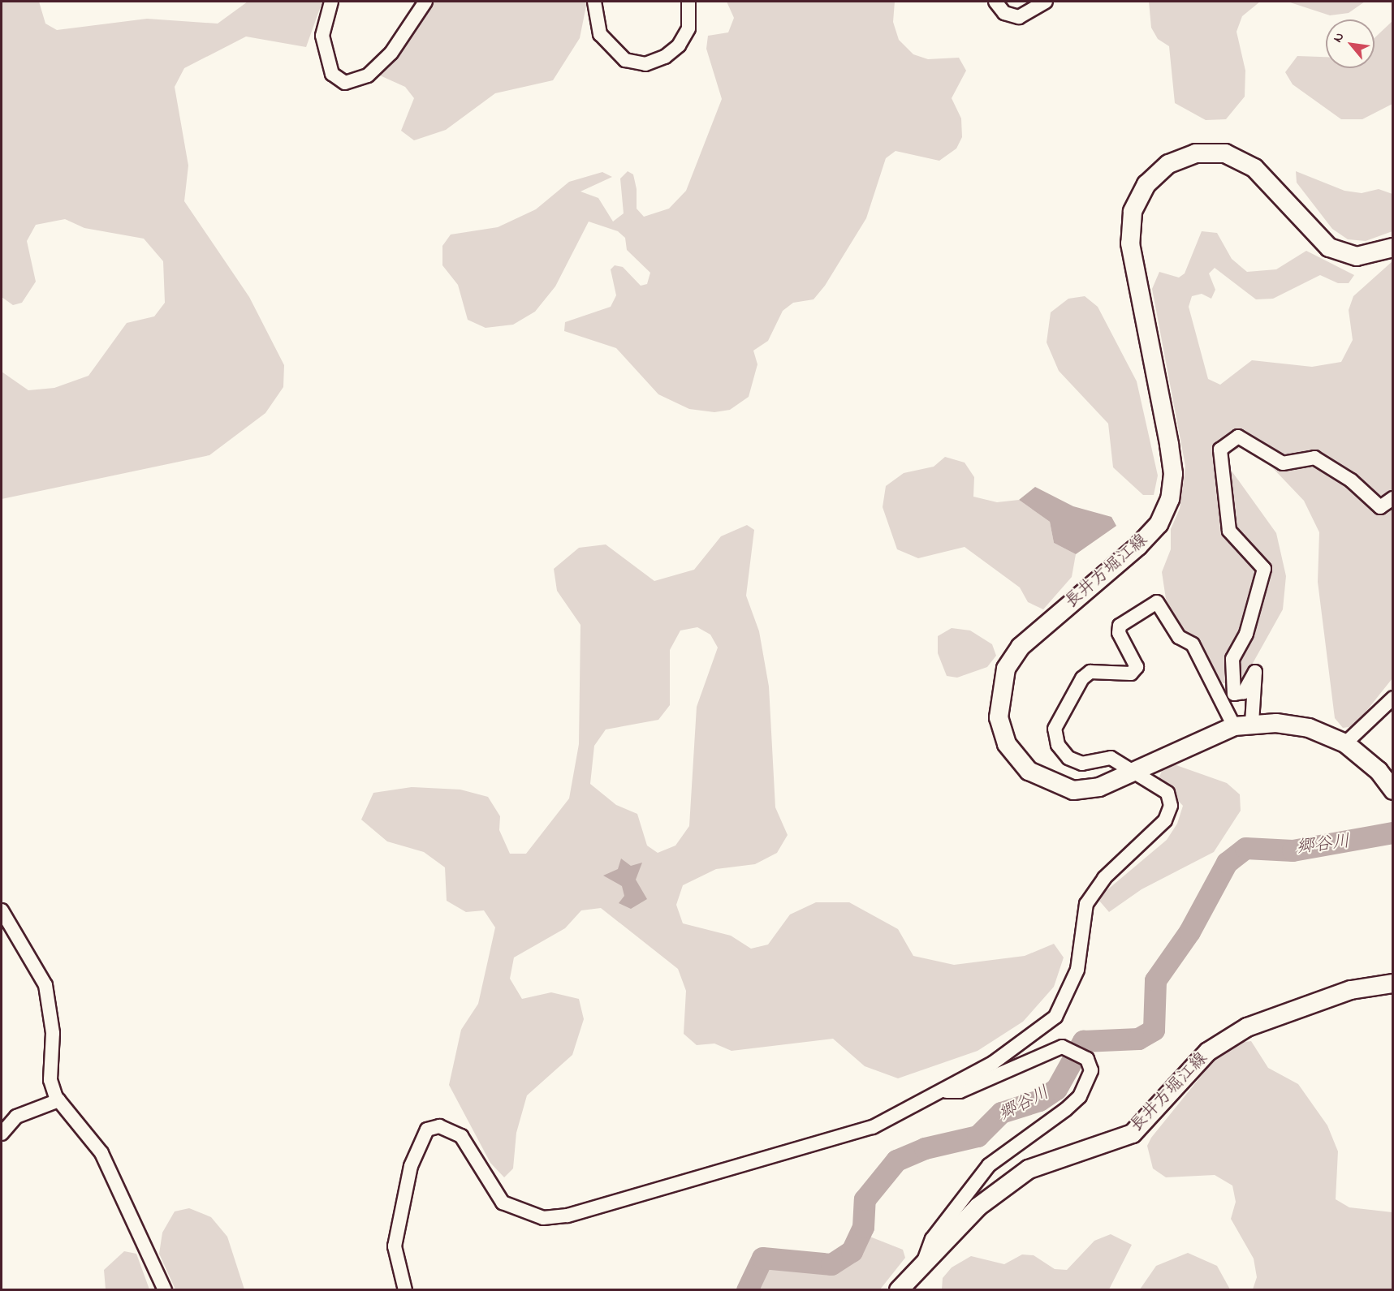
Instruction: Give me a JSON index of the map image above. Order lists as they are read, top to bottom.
{
  "streets": {
    "main road": ["長井方堀江線"]
  },
  "water": ["郷谷川"],
  "north": "top left"
}
